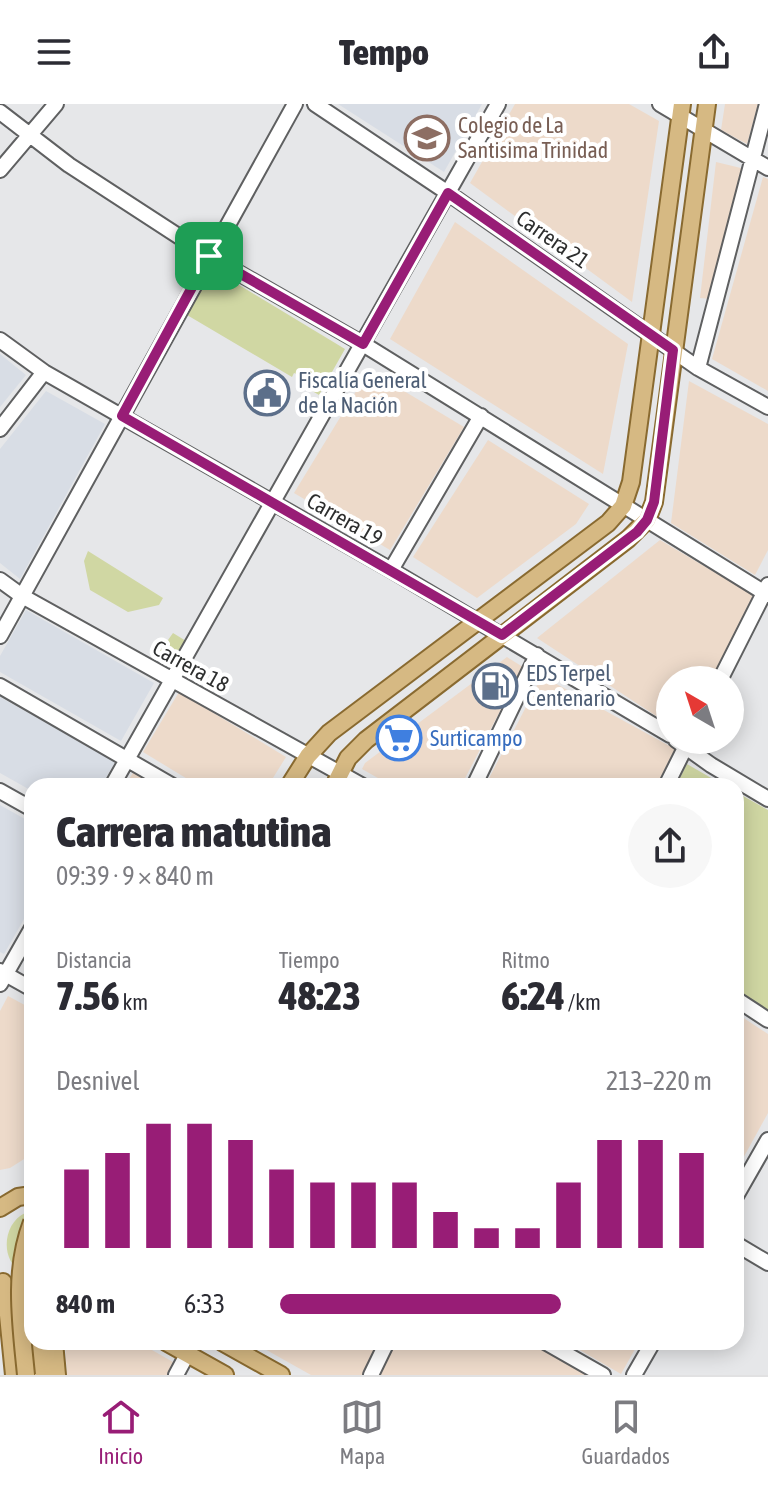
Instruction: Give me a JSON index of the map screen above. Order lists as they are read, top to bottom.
{
  "streets": {
    "street": ["Carrera 21", "Carrera 19", "Carrera 18"]
  },
  "places": {
    "school or university": ["Colegio de La Santisima Trinidad"],
    "public building": ["Fiscalía General de la Nación"],
    "fuel station": ["EDS Terpel Centenario"],
    "supermarket": ["Surticampo"]
  },
  "north": "top left",
  "page": {
    "header": "Tempo",
    "heading": ["Carrera matutina", "09:39 · 9 × 840 m"],
    "stats": [
      ["Distancia", "7.56 km"],
      ["Tiempo", "48:23"],
      ["Ritmo", "6:24 /km"]
    ],
    "chart": ["Desnivel", "213–220 m"],
    "list": [
      {
        "name": "840 m",
        "note": "6:33"
      }
    ],
    "tabs": ["Inicio", "Mapa", "Guardados"]
  }
}
